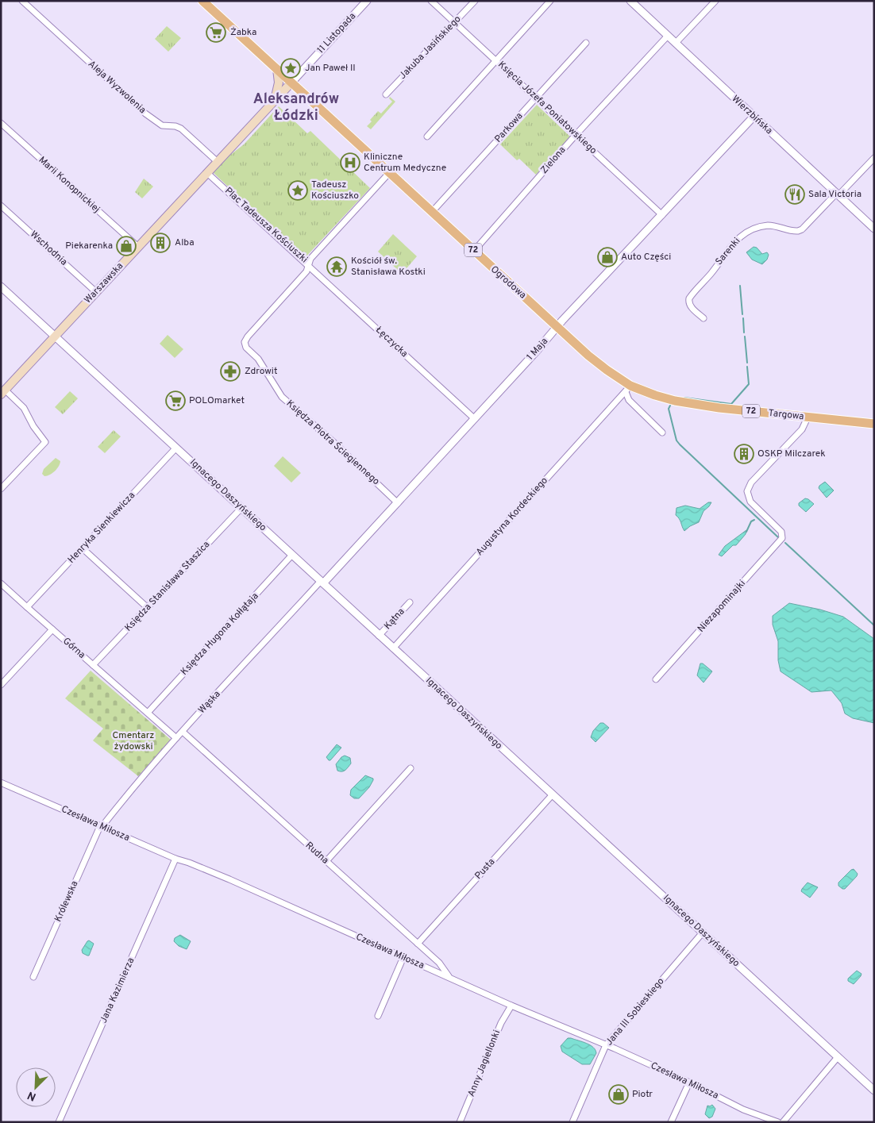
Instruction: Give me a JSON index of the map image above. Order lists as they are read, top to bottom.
{
  "streets": {
    "main road": [
      "72",
      "Ogrodowa",
      "Warszawska",
      "Targowa"
    ],
    "street": [
      "11 Listopada",
      "Jakuba Jasińskiego",
      "Aleja Wyzwolenia",
      "Księcia Józefa Poniatowskiego",
      "Wierzbińska",
      "Parkowa",
      "Zielona",
      "Marii Konopnickiej",
      "Plac Tadeusza Kościuszki",
      "Wschodnia",
      "Sarenki",
      "Łęczycka",
      "1 Maja",
      "Księdza Piotra Ściegiennego",
      "Ignacego Daszyńskiego",
      "Augustyna Kordeckiego",
      "Henryka Sienkiewicza",
      "Księdza Stanisława Staszica",
      "Niezapominajki",
      "Kątna",
      "Księdza Hugona Kołłątaja",
      "Górna",
      "Wąska",
      "Czesława Miłosza",
      "Rudna",
      "Pusta",
      "Królewska",
      "Jana Kazimierza",
      "Jana III Sobieskiego",
      "Anny Jagiellonki"
    ]
  },
  "crossings": [
    ["11 Listopada", "72"],
    ["Jakuba Jasińskiego", "Księcia Józefa Poniatowskiego"],
    ["Księcia Józefa Poniatowskiego", "Parkowa"],
    ["Księcia Józefa Poniatowskiego", "Zielona"],
    ["Księcia Józefa Poniatowskiego", "1 Maja"],
    ["Wierzbińska", "Zielona"],
    ["Wierzbińska", "Sarenki"],
    ["Wierzbińska", "1 Maja"],
    ["Parkowa", "Ogrodowa"],
    ["Zielona", "Ogrodowa"],
    ["Marii Konopnickiej", "Warszawska"],
    ["Plac Tadeusza Kościuszki", "72"],
    ["Plac Tadeusza Kościuszki", "Ogrodowa"],
    ["Plac Tadeusza Kościuszki", "Warszawska"],
    ["Plac Tadeusza Kościuszki", "Łęczycka"],
    ["Plac Tadeusza Kościuszki", "Księdza Piotra Ściegiennego"],
    ["Wschodnia", "Warszawska"],
    ["72", "Ogrodowa"],
    ["Ogrodowa", "1 Maja"],
    ["Ogrodowa", "Targowa"],
    ["Ogrodowa", "Augustyna Kordeckiego"],
    ["Warszawska", "Ignacego Daszyńskiego"],
    ["Łęczycka", "1 Maja"],
    ["Łęczycka", "Księdza Piotra Ściegiennego"],
    ["1 Maja", "Księdza Piotra Ściegiennego"],
    ["1 Maja", "Ignacego Daszyńskiego"],
    ["1 Maja", "Wąska"],
    ["Targowa", "Augustyna Kordeckiego"],
    ["Targowa", "Niezapominajki"],
    ["Ignacego Daszyńskiego", "Augustyna Kordeckiego"],
    ["Ignacego Daszyńskiego", "Henryka Sienkiewicza"],
    ["Ignacego Daszyńskiego", "Księdza Stanisława Staszica"],
    ["Ignacego Daszyńskiego", "Kątna"],
    ["Ignacego Daszyńskiego", "Księdza Hugona Kołłątaja"],
    ["Ignacego Daszyńskiego", "Wąska"],
    ["Ignacego Daszyńskiego", "Pusta"],
    ["Ignacego Daszyńskiego", "Jana III Sobieskiego"],
    ["Henryka Sienkiewicza", "Górna"],
    ["Księdza Stanisława Staszica", "Górna"],
    ["Księdza Hugona Kołłątaja", "Górna"],
    ["Wąska", "Czesława Miłosza"],
    ["Wąska", "Rudna"],
    ["Wąska", "Królewska"],
    ["Czesława Miłosza", "Rudna"],
    ["Czesława Miłosza", "Królewska"],
    ["Czesława Miłosza", "Jana Kazimierza"],
    ["Czesława Miłosza", "Jana III Sobieskiego"],
    ["Czesława Miłosza", "Anny Jagiellonki"],
    ["Rudna", "Pusta"]
  ],
  "districts": ["Aleksandrów Łódzki"],
  "parks": ["Cmentarz żydowski"],
  "places": {
    "supermarket": ["Żabka", "POLOmarket"],
    "place": ["Jan Paweł II", "Tadeusz Kościuszko"],
    "hospital": ["Kliniczne Centrum Medyczne"],
    "restaurant": ["Sala Victoria"],
    "building": ["Alba", "OSKP Milczarek"],
    "shop": ["Piekarenka", "Auto Części", "Piotr"],
    "temple": ["Kościół św. Stanisława Kostki"],
    "pharmacy": ["Zdrowit"]
  },
  "north": "bottom left"
}
